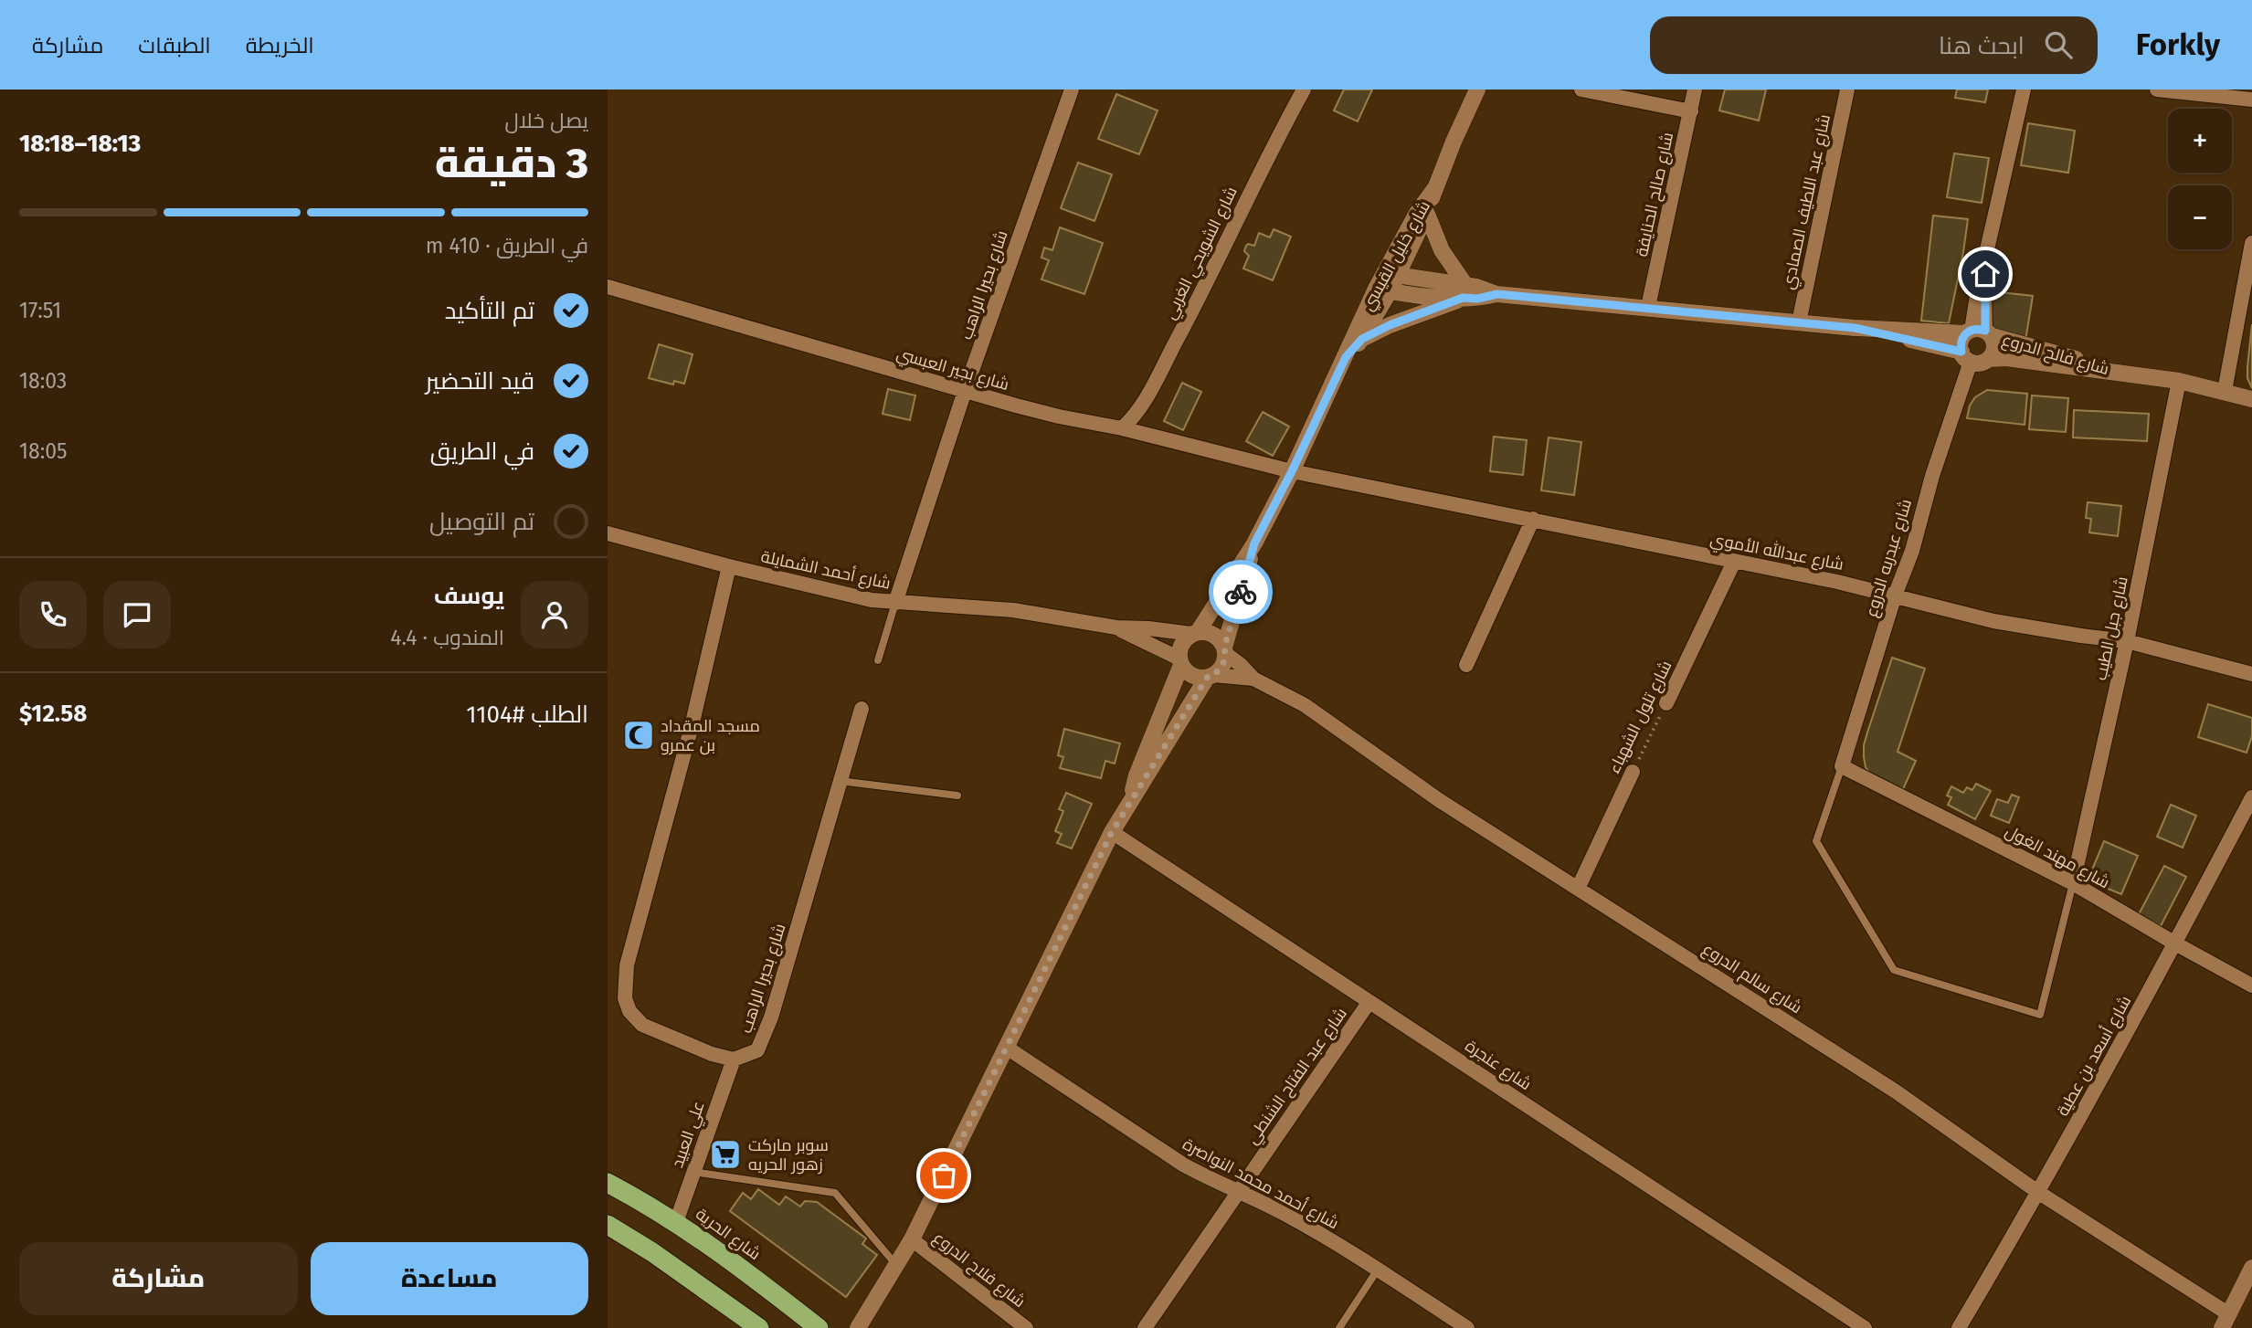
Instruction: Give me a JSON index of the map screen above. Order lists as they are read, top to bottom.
{
  "streets": {
    "highway": ["شارع الحرية"],
    "street": [
      "شارع صالح الحنايفة",
      "شارع عبد اللطيف الصمادي",
      "شارع الشويحي الغربي",
      "شارع خليل القيسي",
      "شارع بحيرا الراهب",
      "شارع فالح الدروع",
      "شارع بجير العبسي",
      "شارع عبدالله الأموي",
      "شارع عبدربه الدروع",
      "شارع أحمد الشمايلة",
      "شارع جبل الطيب",
      "شارع تلول الشهباء",
      "شارع مهند الغول",
      "شارع سالم الدروع",
      "شارع أسعد بن عطية",
      "شارع عنجرة",
      "شارع عبد الفتاح الشنطي",
      "علي العبيد",
      "شارع أحمد محمد النواصرة",
      "شارع فلاح الدروع"
    ]
  },
  "crossings": [
    ["شارع صالح الحنايفة", "شارع فالح الدروع"],
    ["شارع عبد اللطيف الصمادي", "شارع فالح الدروع"],
    ["شارع الشويحي الغربي", "شارع بجير العبسي"],
    ["شارع خليل القيسي", "شارع فالح الدروع"],
    ["شارع خليل القيسي", "شارع بجير العبسي"],
    ["شارع خليل القيسي", "شارع عبدالله الأموي"],
    ["شارع خليل القيسي", "شارع أحمد الشمايلة"],
    ["شارع خليل القيسي", "شارع سالم الدروع"],
    ["شارع بحيرا الراهب", "شارع بجير العبسي"],
    ["شارع بحيرا الراهب", "شارع أحمد الشمايلة"],
    ["شارع بحيرا الراهب", "علي العبيد"],
    ["شارع فالح الدروع", "شارع عبدربه الدروع"],
    ["شارع فالح الدروع", "شارع جبل الطيب"],
    ["شارع بجير العبسي", "شارع عبدالله الأموي"],
    ["شارع عبدالله الأموي", "شارع عبدربه الدروع"],
    ["شارع عبدالله الأموي", "شارع جبل الطيب"],
    ["شارع عبدالله الأموي", "شارع تلول الشهباء"],
    ["شارع عبدربه الدروع", "شارع مهند الغول"],
    ["شارع أحمد الشمايلة", "شارع سالم الدروع"],
    ["شارع جبل الطيب", "شارع مهند الغول"],
    ["شارع تلول الشهباء", "شارع سالم الدروع"],
    ["شارع مهند الغول", "شارع أسعد بن عطية"],
    ["شارع سالم الدروع", "شارع أسعد بن عطية"],
    ["شارع عنجرة", "شارع عبد الفتاح الشنطي"],
    ["شارع عبد الفتاح الشنطي", "شارع أحمد محمد النواصرة"],
    ["علي العبيد", "شارع الحرية"]
  ],
  "places": {
    "mosque": ["مسجد المقداد بن عمرو"],
    "supermarket": ["سوبر ماركت زهور الحريه"]
  },
  "page": {
    "header": "Forkly",
    "search": "ابحث هنا",
    "nav": ["الخريطة", "الطبقات", "مشاركة"],
    "heading": ["3 دقيقة", "يصل خلال", "18:13–18:18"],
    "panel": [
      "يوسف",
      "المندوب · 4.4",
      "الطلب #1104",
      "$12.58"
    ],
    "map_buttons": ["+", "−"],
    "bar": "في الطريق · 410 m",
    "list": [
      ["تم التأكيد", "17:51"],
      ["قيد التحضير", "18:03"],
      ["في الطريق", "18:05"],
      "تم التوصيل"
    ],
    "buttons": ["مساعدة", "مشاركة"]
  }
}
